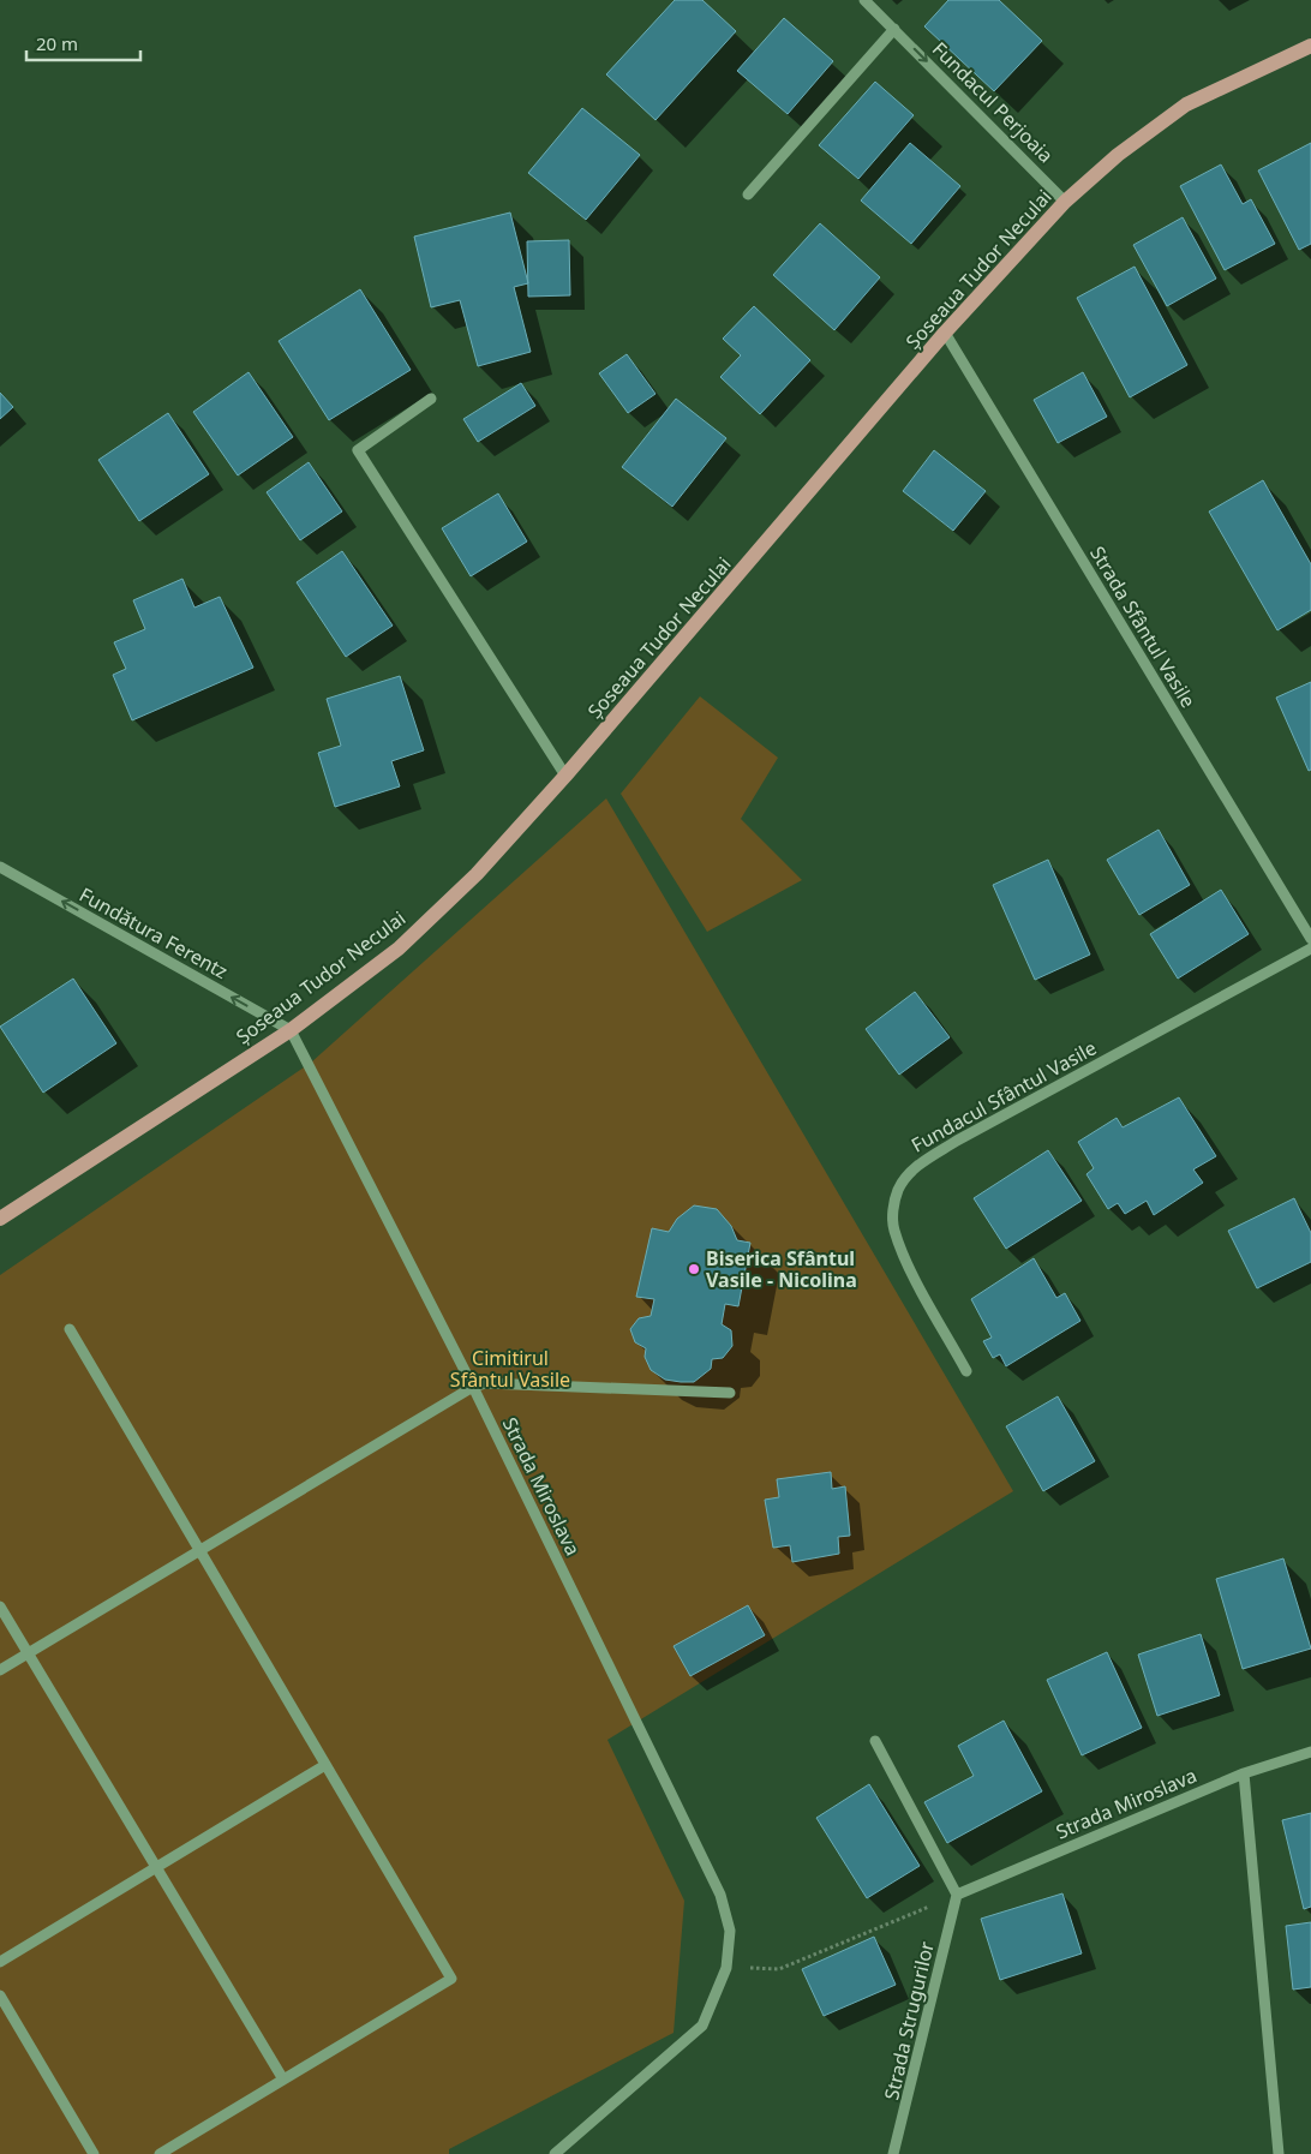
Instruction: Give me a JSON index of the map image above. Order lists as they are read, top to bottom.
{
  "streets": {
    "main road": ["Șoseaua Tudor Neculai"],
    "street": [
      "Fundacul Perjoaia",
      "Strada Sfântul Vasile",
      "Fundătura Ferentz",
      "Fundacul Sfântul Vasile",
      "Strada Miroslava",
      "Strada Strugurilor"
    ]
  },
  "crossings": [
    ["Fundacul Perjoaia", "Șoseaua Tudor Neculai"],
    ["Șoseaua Tudor Neculai", "Strada Sfântul Vasile"],
    ["Șoseaua Tudor Neculai", "Fundătura Ferentz"],
    ["Șoseaua Tudor Neculai", "Strada Miroslava"],
    ["Fundătura Ferentz", "Strada Miroslava"],
    ["Strada Miroslava", "Strada Strugurilor"]
  ],
  "one_way": ["Fundacul Perjoaia", "Fundătura Ferentz"],
  "parks": ["Cimitirul Sfântul Vasile"],
  "places": ["Biserica Sfântul Vasile - Nicolina"],
  "scale_bar": "20 m"
}
